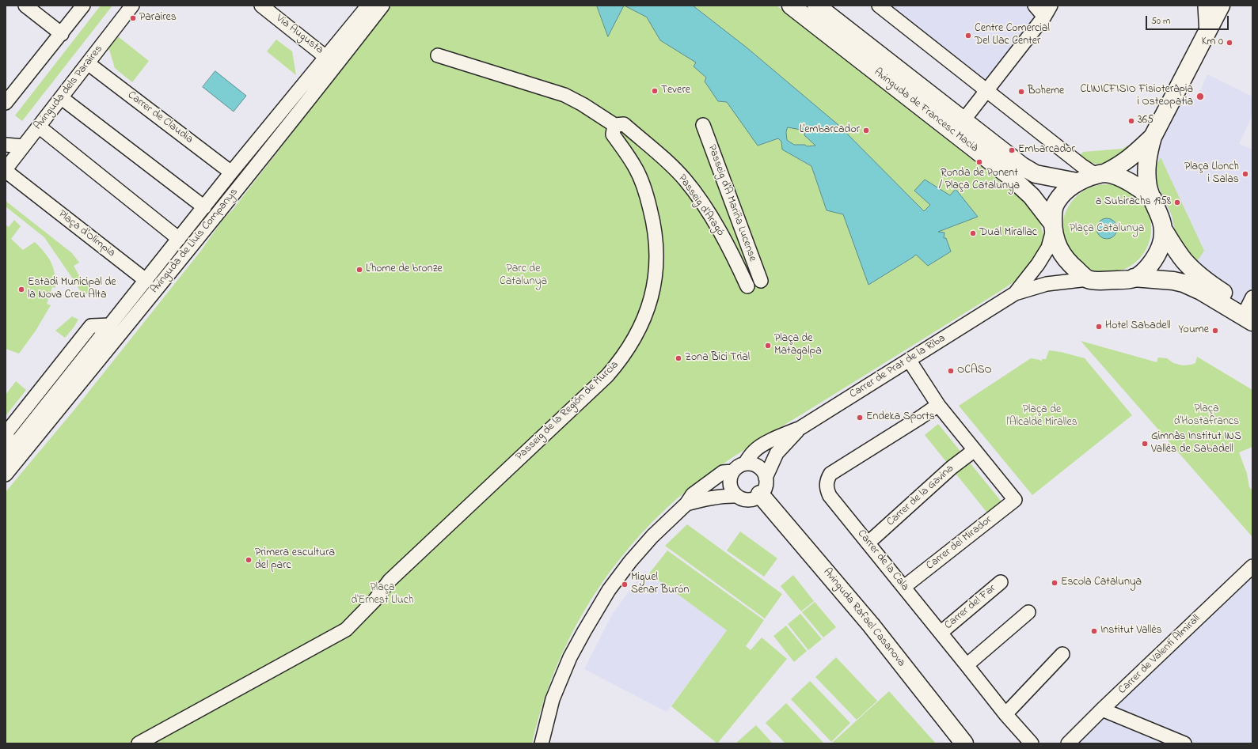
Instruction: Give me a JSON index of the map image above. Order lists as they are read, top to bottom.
{
  "streets": {
    "main road": ["Avinguda de Francesc Macià", "Avinguda Rafael Casanova"],
    "street": [
      "Via Augusta",
      "Avinguda dels Paraires",
      "Carrer de Claudia",
      "Passeig d'A Mariña Lucense",
      "Passeig d'Aragó",
      "Plaça d'Olímpia",
      "Avinguda de Lluís Companys",
      "Carrer de Prat de la Riba",
      "Passeig de la Región de Murcia",
      "Carrer de la Gavina",
      "Carrer del Mirador",
      "Carrer de la Cala",
      "Carrer del Far",
      "Carrer de Valentí Almirall"
    ]
  },
  "crossings": [
    ["Via Augusta", "Avinguda de Lluís Companys"],
    ["Avinguda dels Paraires", "Carrer de Claudia"],
    ["Avinguda dels Paraires", "Plaça d'Olímpia"],
    ["Carrer de Claudia", "Avinguda de Lluís Companys"],
    ["Passeig d'Aragó", "Passeig de la Región de Murcia"],
    ["Plaça d'Olímpia", "Avinguda de Lluís Companys"],
    ["Carrer de Prat de la Riba", "Avinguda Rafael Casanova"],
    ["Carrer de la Gavina", "Carrer del Mirador"],
    ["Carrer de la Gavina", "Carrer de la Cala"],
    ["Carrer del Mirador", "Carrer de la Cala"],
    ["Carrer de la Cala", "Carrer del Far"]
  ],
  "parks": [
    "Plaça Catalunya",
    "Parc de Catalunya",
    "Plaça d'Hostafrancs",
    "Plaça de l'Alcalde Miralles",
    "Plaça d'Ernest Lluch"
  ],
  "places": [
    "Paraires",
    "Centre Comercial Del Llac Center",
    "Km 0",
    "Tevere",
    "Boheme",
    "CLINICFISIO Fisioteràpia i Osteopatia",
    "365",
    "L'embarcador",
    "Embarcador",
    "Ronda de Ponent / Plaça Catalunya",
    "Plaça Llonch i Salas",
    "a Subirachs 1958",
    "Dual Mirallac",
    "L'home de bronze",
    "Estadi Municipal de la Nova Creu Alta",
    "Hotel Sabadell",
    "Youme",
    "Plaça de Matagalpa",
    "Zona Bici Trial",
    "OCASO",
    "Endeka Sports",
    "Gimnàs Institut INS Vallès de Sabadell",
    "Primera escultura del parc",
    "Escola Catalunya",
    "Miguel Senar Burón",
    "Institut Vallès"
  ],
  "scale_bar": "50 m"
}
